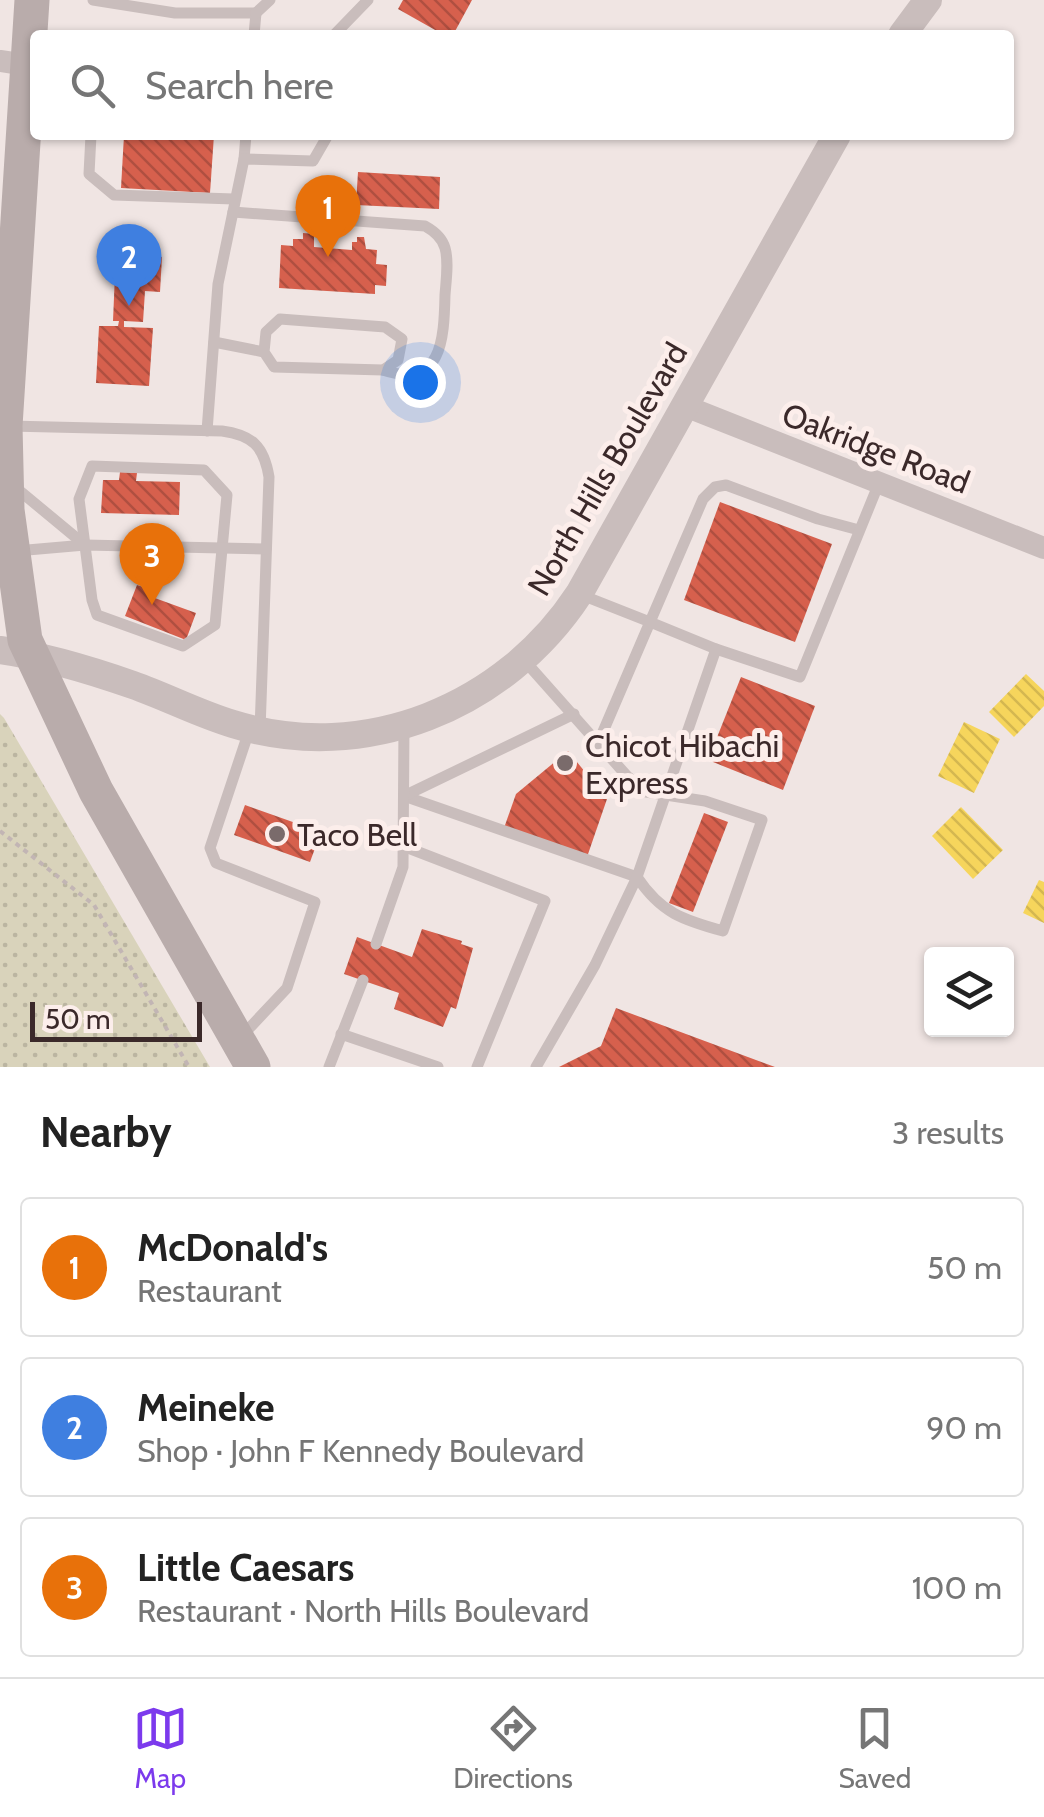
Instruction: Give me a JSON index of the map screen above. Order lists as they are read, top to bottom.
{
  "streets": {
    "street": ["Oakridge Road", "North Hills Boulevard"]
  },
  "crossings": [
    ["Oakridge Road", "North Hills Boulevard"]
  ],
  "places": ["Chicot Hibachi Express", "Taco Bell"],
  "scale_bar": "50 m",
  "page": {
    "search": "Search here",
    "pins": ["1", "2", "3"],
    "scale": "50 m",
    "heading": ["Nearby", "3 results"],
    "list": [
      {
        "mark": "1",
        "name": "McDonald's",
        "note": "Restaurant",
        "value": "50 m"
      },
      {
        "mark": "2",
        "name": "Meineke",
        "note": "Shop · John F Kennedy Boulevard",
        "value": "90 m"
      },
      {
        "mark": "3",
        "name": "Little Caesars",
        "note": "Restaurant · North Hills Boulevard",
        "value": "100 m"
      }
    ],
    "nav": ["Map", "Directions", "Saved"]
  }
}
